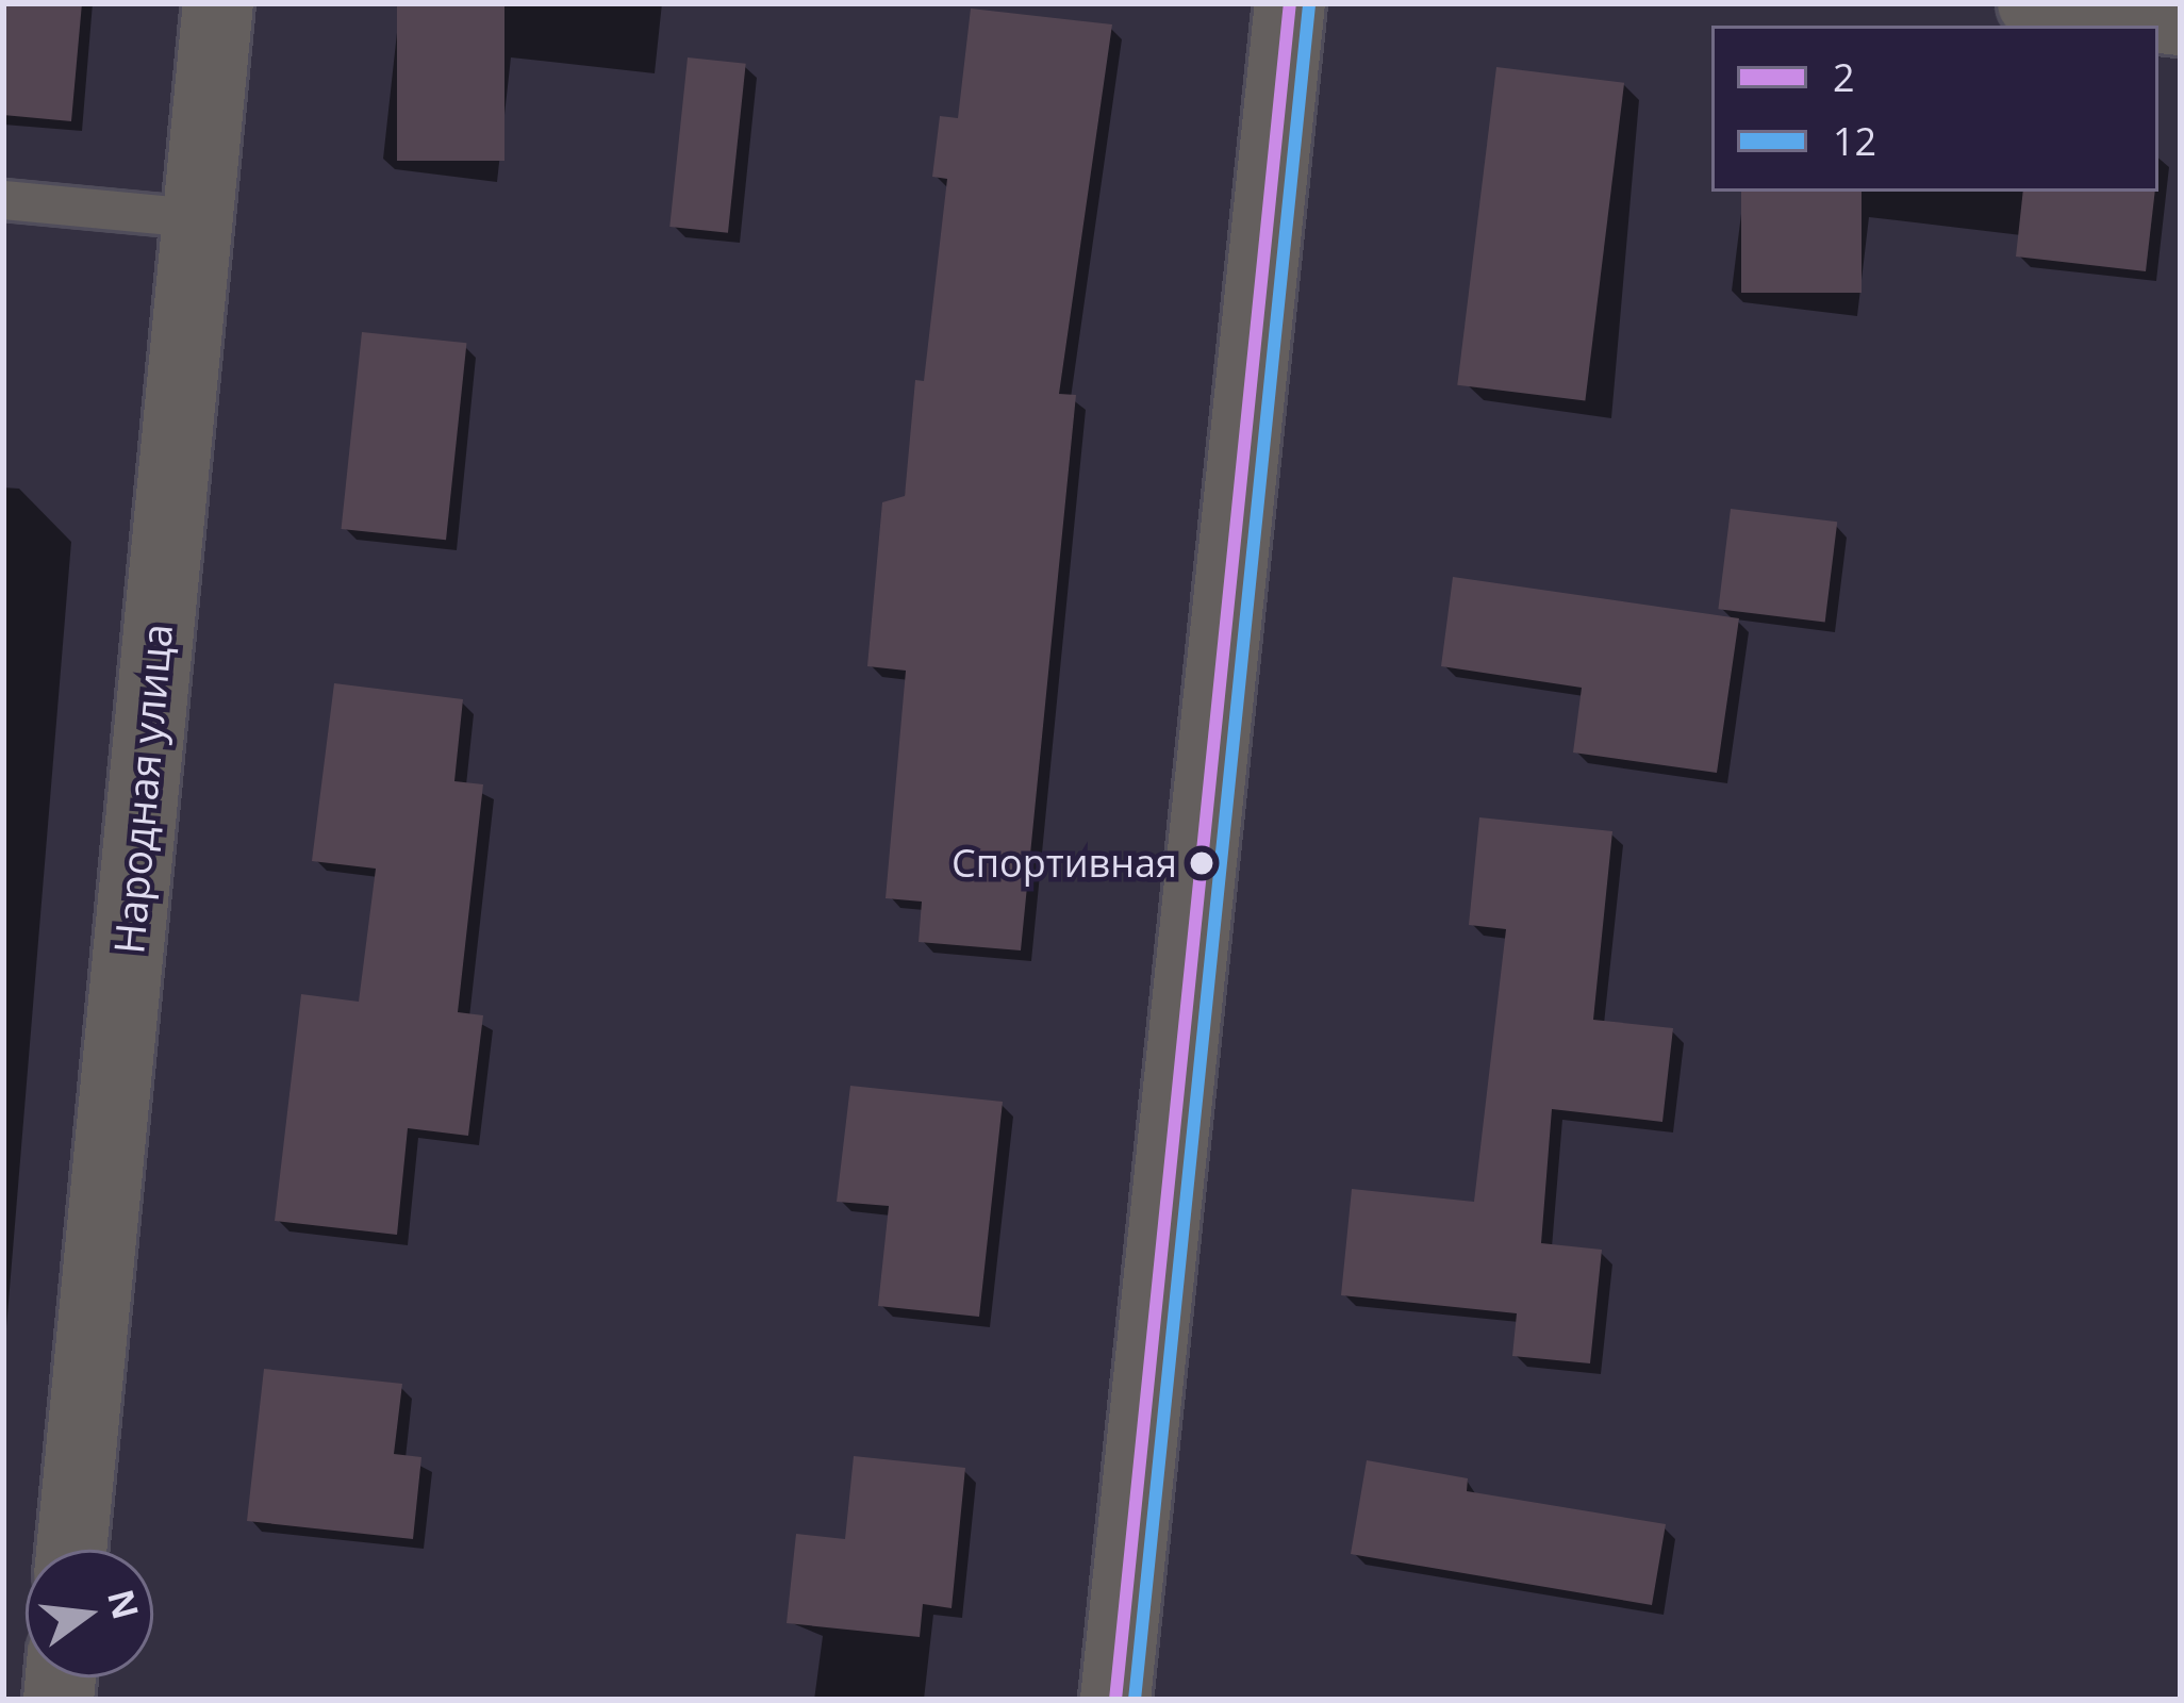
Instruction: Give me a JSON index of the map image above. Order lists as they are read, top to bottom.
{
  "streets": {
    "street": ["Народная улица"]
  },
  "places": ["Спортивная"],
  "lines": ["transit line 2", "transit line 12"],
  "legend": ["2", "12"],
  "north": "right"
}
